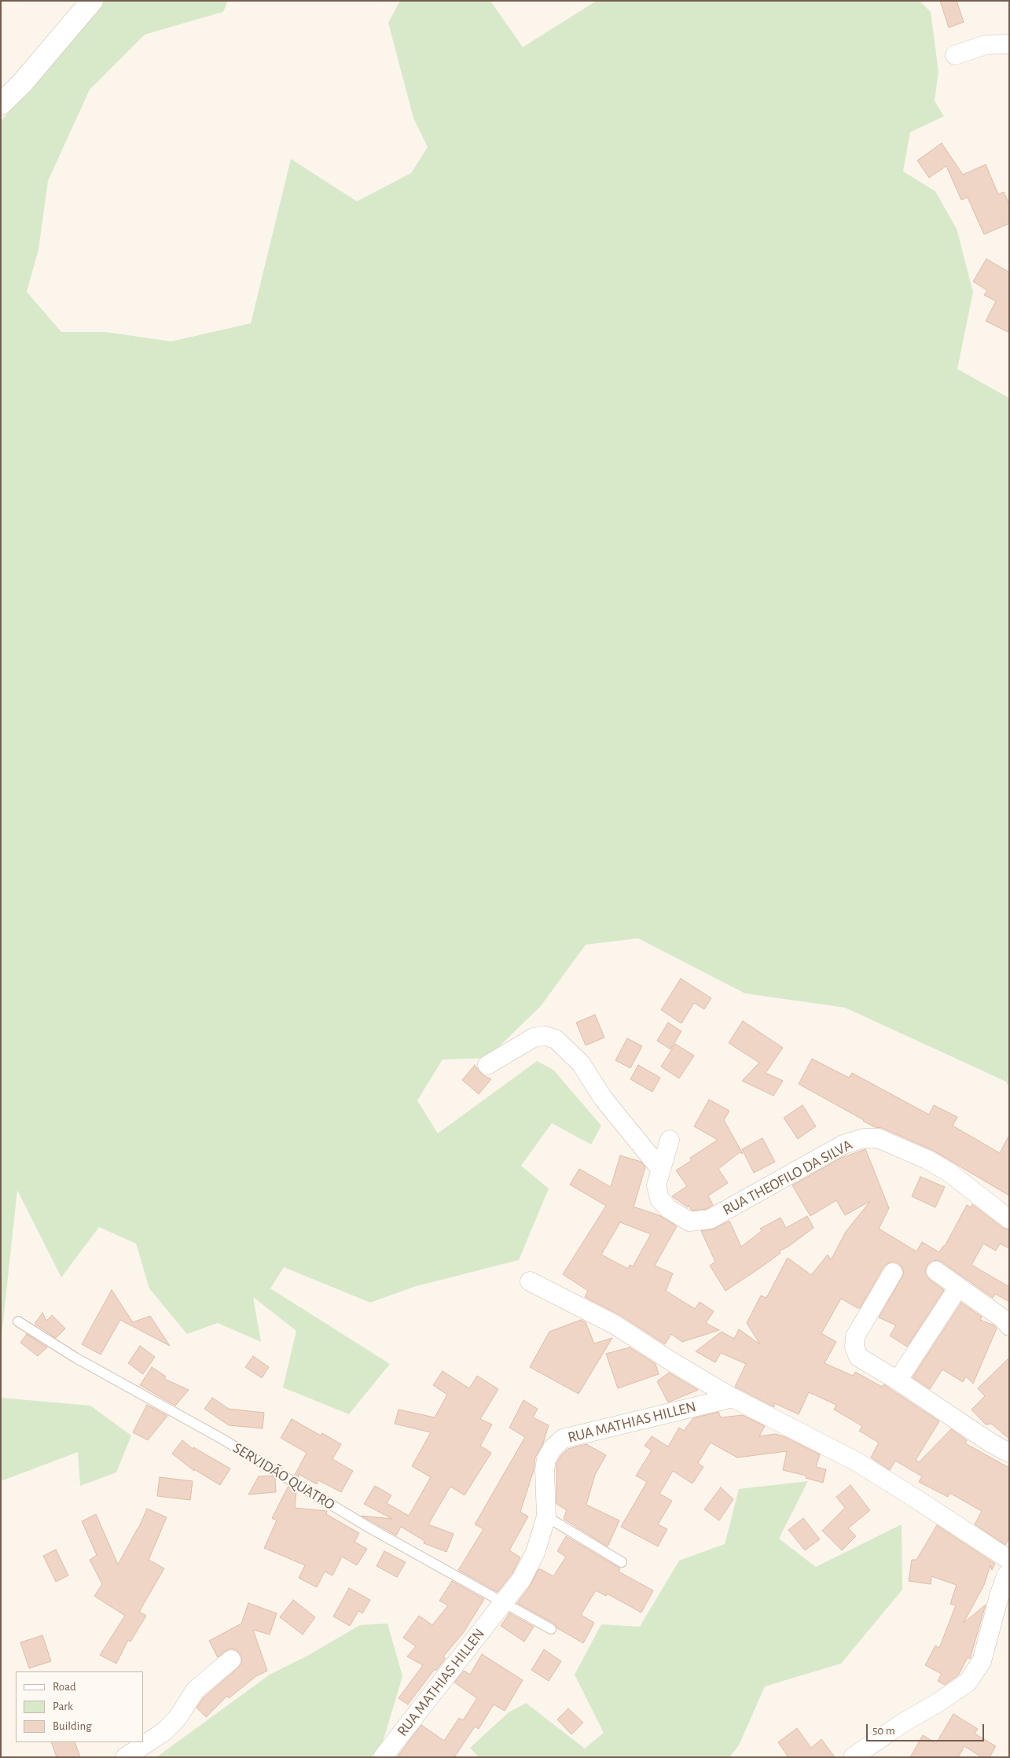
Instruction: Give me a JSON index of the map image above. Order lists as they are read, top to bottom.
{
  "streets": {
    "street": ["RUA THEOFILO DA SILVA", "RUA MATHIAS HILLEN"],
    "lane": ["SERVIDÃO QUATRO"]
  },
  "crossings": [
    ["RUA MATHIAS HILLEN", "SERVIDÃO QUATRO"]
  ],
  "legend": ["Road", "Park", "Building"],
  "scale_bar": "50 m"
}
